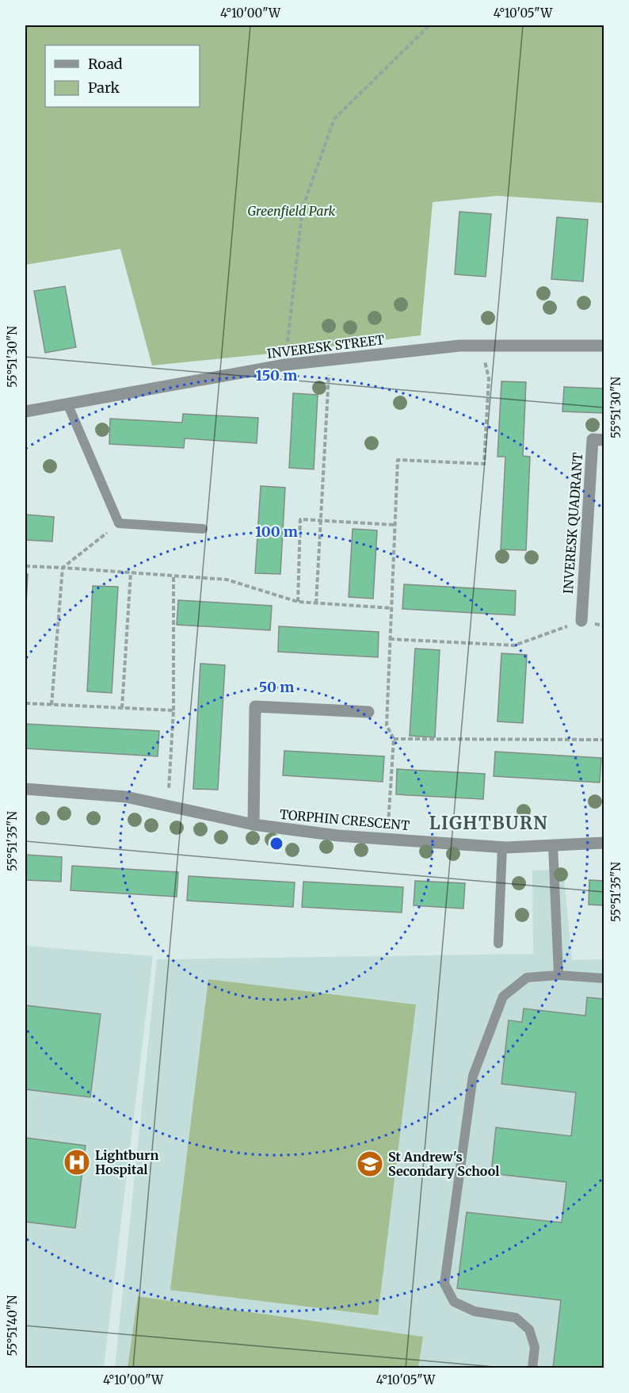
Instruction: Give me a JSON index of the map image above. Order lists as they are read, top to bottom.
{
  "streets": {
    "street": ["INVERESK STREET", "INVERESK QUADRANT", "TORPHIN CRESCENT"]
  },
  "districts": ["LIGHTBURN"],
  "parks": ["Greenfield Park"],
  "places": {
    "hospital": ["Lightburn Hospital"],
    "school or university": ["St Andrew's Secondary School"]
  },
  "legend": ["Road", "Park"],
  "coordinates": [
    "4°10'00\"W",
    "4°10'05\"W",
    "55°51'30\"N",
    "55°51'35\"N",
    "55°51'40\"N"
  ],
  "rings": ["150 m", "100 m", "50 m"]
}
